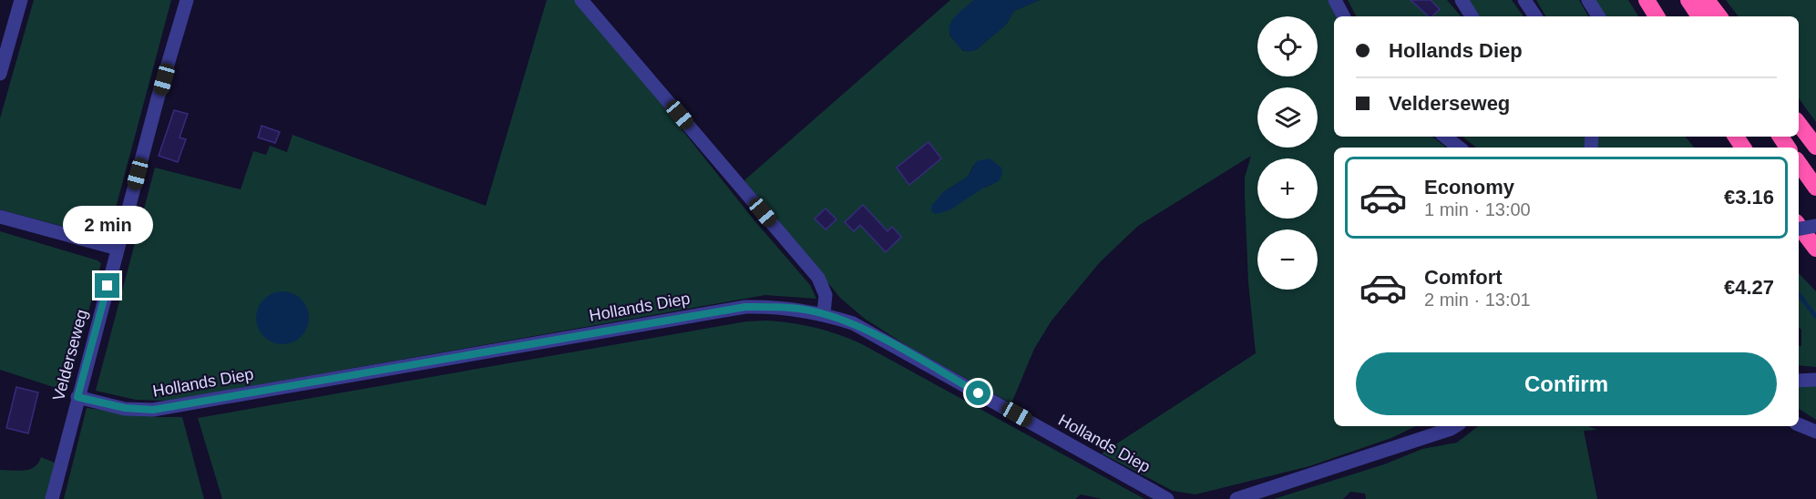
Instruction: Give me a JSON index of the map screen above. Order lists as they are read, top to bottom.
{
  "streets": {
    "street": ["Hollands Diep", "Velderseweg"]
  },
  "crossings": [
    ["Hollands Diep", "Velderseweg"]
  ],
  "page": {
    "map_buttons": ["+", "−"],
    "banner": ["Hollands Diep", "Velderseweg"],
    "list": [
      {
        "name": "Economy",
        "note": "1 min · 13:00",
        "value": "€3.16"
      },
      {
        "name": "Comfort",
        "note": "2 min · 13:01",
        "value": "€4.27"
      }
    ],
    "bubble": "2 min",
    "buttons": "Confirm"
  }
}
